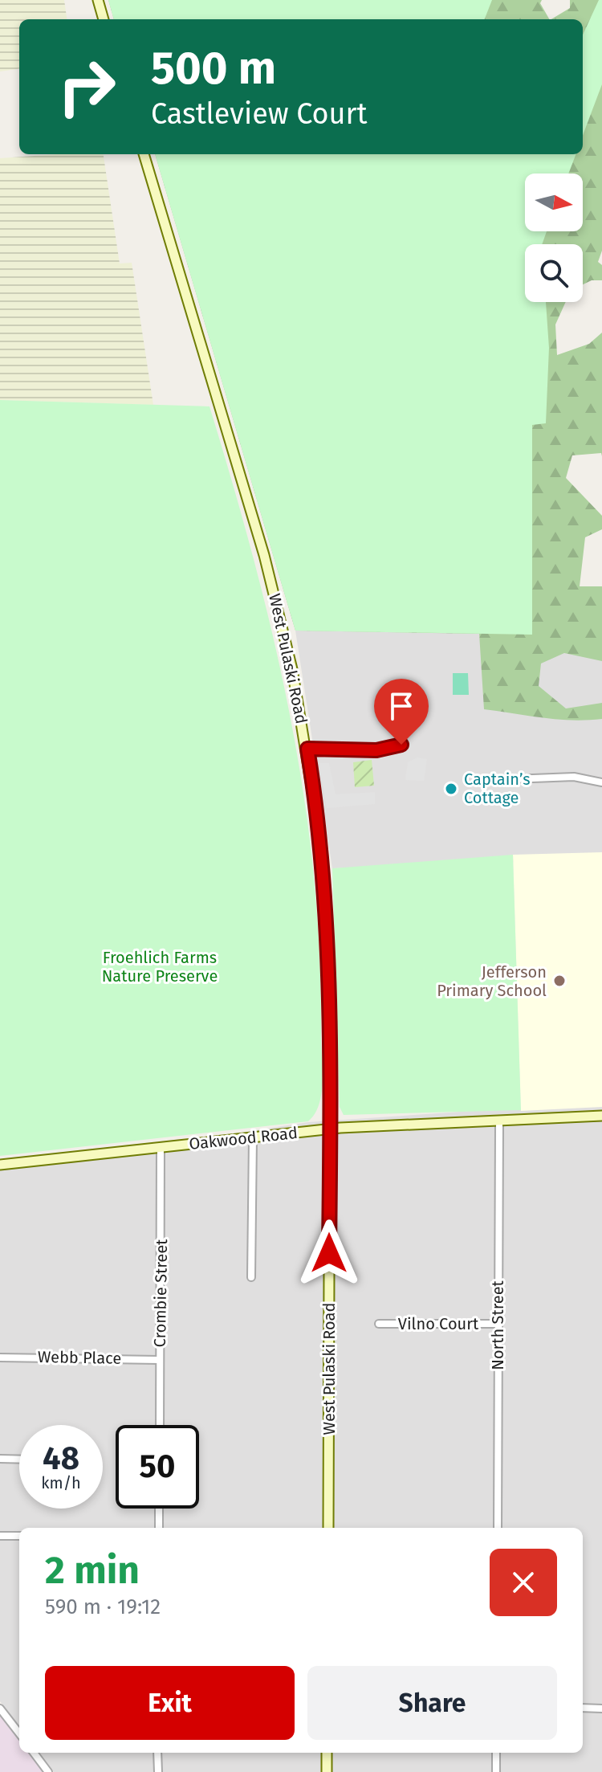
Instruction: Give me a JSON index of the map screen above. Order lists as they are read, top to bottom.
{
  "streets": {
    "main road": ["West Pulaski Road", "Oakwood Road"],
    "street": [
      "Crombie Street",
      "Vilno Court",
      "North Street",
      "Webb Place"
    ]
  },
  "crossings": [
    ["West Pulaski Road", "Oakwood Road"],
    ["Oakwood Road", "Crombie Street"],
    ["Oakwood Road", "North Street"],
    ["Crombie Street", "Webb Place"],
    ["Vilno Court", "North Street"]
  ],
  "parks": ["Froehlich Farms Nature Preserve"],
  "places": ["Captain’s Cottage", "Jefferson Primary School"],
  "north": "right",
  "page": {
    "turn": ["500 m", "Castleview Court"],
    "speed": "48 km/h",
    "limit": "50",
    "heading": ["2 min", "590 m · 19:12"],
    "buttons": ["Exit", "Share"]
  }
}
